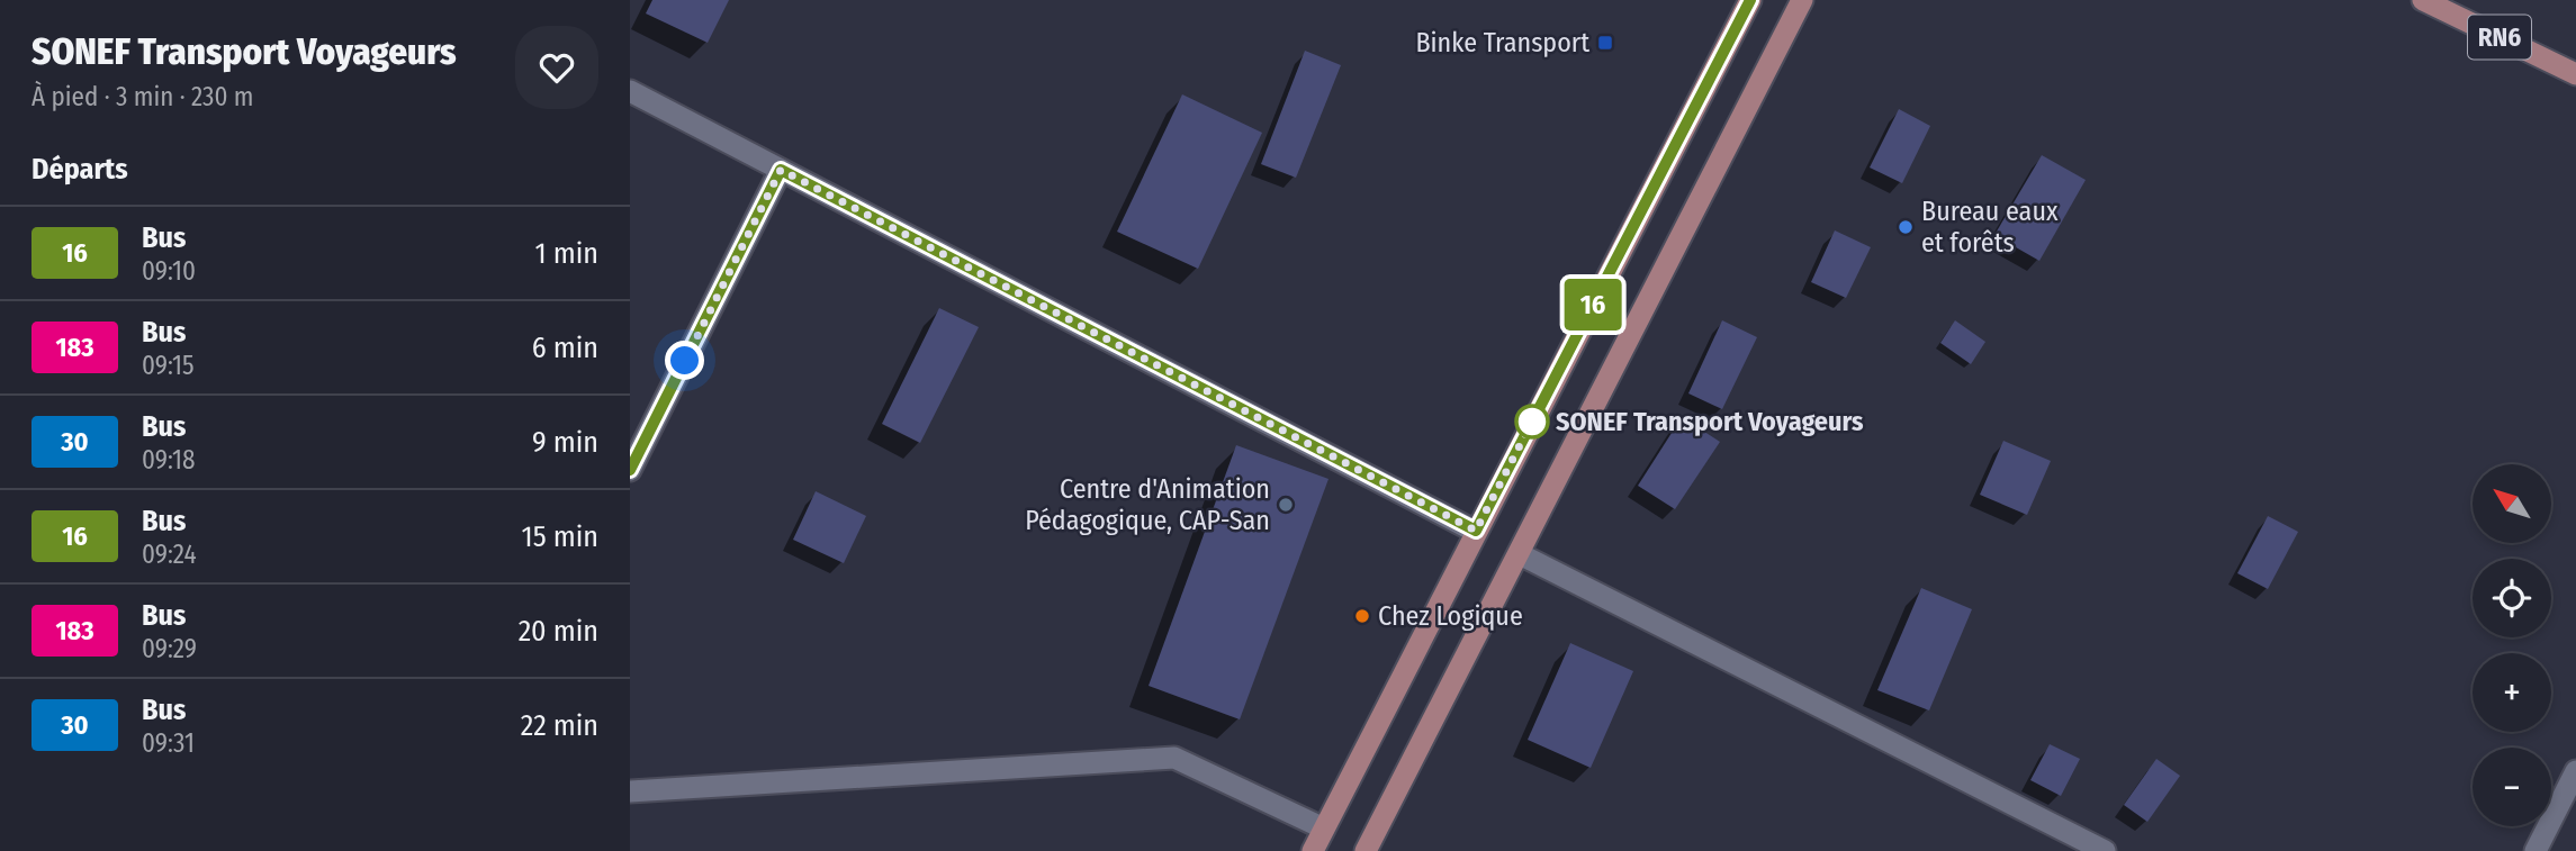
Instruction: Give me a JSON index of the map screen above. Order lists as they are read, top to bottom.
{
  "streets": {
    "main road": ["RN6"]
  },
  "places": {
    "transit": ["Binke Transport"],
    "other": [
      "Bureau eaux et forêts",
      "SONEF Transport Voyageurs",
      "Centre d'Animation Pédagogique, CAP-San",
      "Chez Logique"
    ]
  },
  "lines": ["bus line 16"],
  "north": "top left",
  "page": {
    "heading": [
      ["SONEF Transport Voyageurs", "À pied · 3 min · 230 m"],
      "Départs"
    ],
    "on_map": "16",
    "list": [
      {
        "mark": "16",
        "name": "Bus",
        "note": "09:10",
        "value": "1 min"
      },
      {
        "mark": "183",
        "name": "Bus",
        "note": "09:15",
        "value": "6 min"
      },
      {
        "mark": "30",
        "name": "Bus",
        "note": "09:18",
        "value": "9 min"
      },
      {
        "mark": "16",
        "name": "Bus",
        "note": "09:24",
        "value": "15 min"
      },
      {
        "mark": "183",
        "name": "Bus",
        "note": "09:29",
        "value": "20 min"
      },
      {
        "mark": "30",
        "name": "Bus",
        "note": "09:31",
        "value": "22 min"
      }
    ],
    "map_buttons": ["+", "−"]
  }
}
